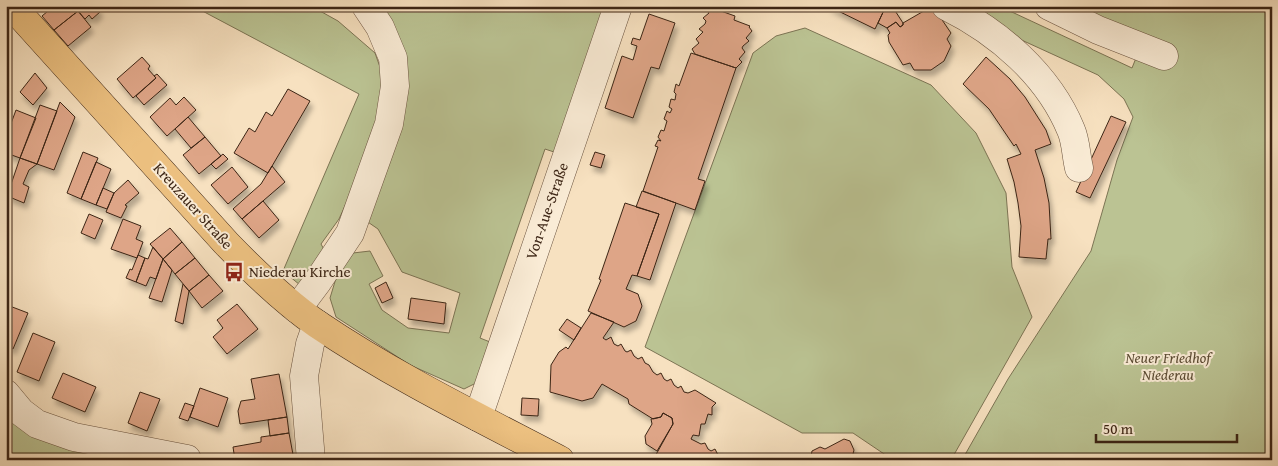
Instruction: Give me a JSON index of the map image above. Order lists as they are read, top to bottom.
{
  "streets": {
    "main road": ["Kreuzauer Straße"],
    "street": ["Von-Aue-Straße"]
  },
  "crossings": [
    ["Kreuzauer Straße", "Von-Aue-Straße"]
  ],
  "parks": ["Neuer Friedhof Niederau"],
  "places": {
    "bus stop": ["Niederau Kirche"]
  },
  "scale_bar": "50 m"
}
